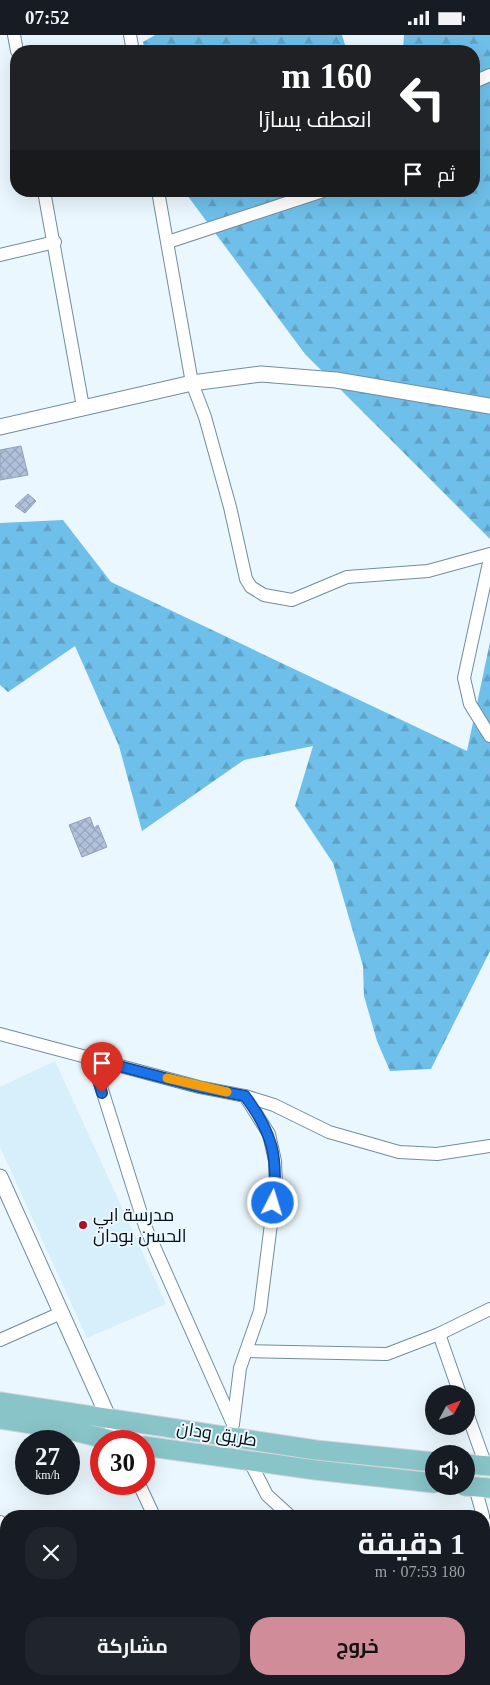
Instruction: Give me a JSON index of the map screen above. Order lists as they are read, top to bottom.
{
  "streets": {
    "main road": ["طريق ودان"]
  },
  "places": ["مدرسة ابي الحسن بودان"],
  "north": "top right",
  "page": {
    "status": "07:52",
    "turn": ["160 m", "انعطف يسارًا"],
    "then": "ثم",
    "speed": "27 km/h",
    "limit": "30",
    "heading": ["1 دقيقة", "180 m · 07:53"],
    "buttons": ["خروج", "مشاركة"]
  }
}
